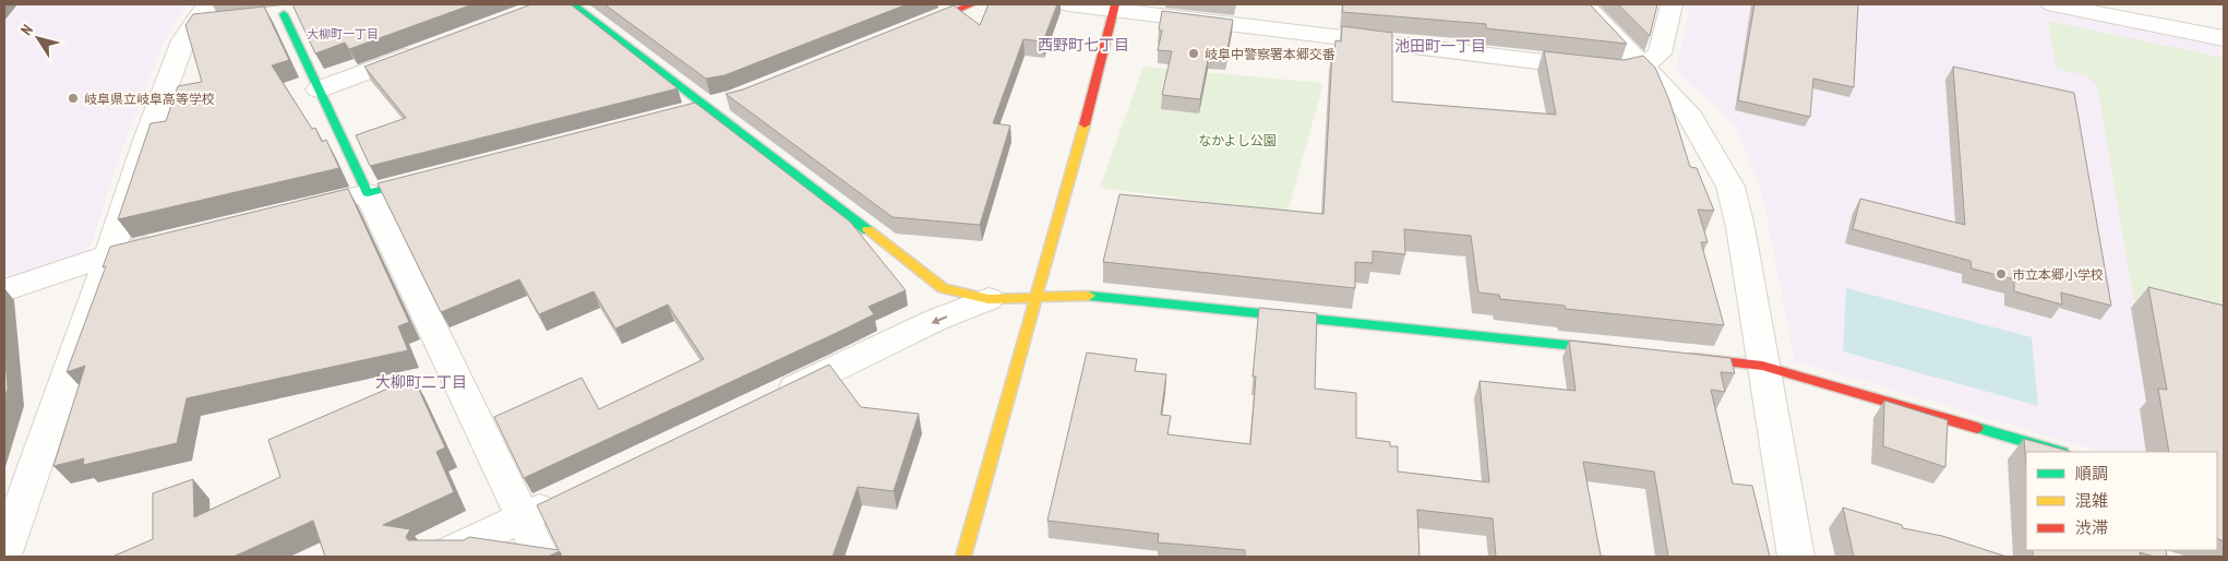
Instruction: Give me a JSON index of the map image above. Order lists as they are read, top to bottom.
{
  "districts": [
    "大柳町一丁目",
    "西野町七丁目",
    "池田町一丁目",
    "大柳町二丁目"
  ],
  "parks": ["なかよし公園"],
  "places": ["岐阜中警察署本郷交番", "岐阜県立岐阜高等学校", "市立本郷小学校"],
  "legend": ["順調", "混雑", "渋滞"],
  "north": "top left"
}
